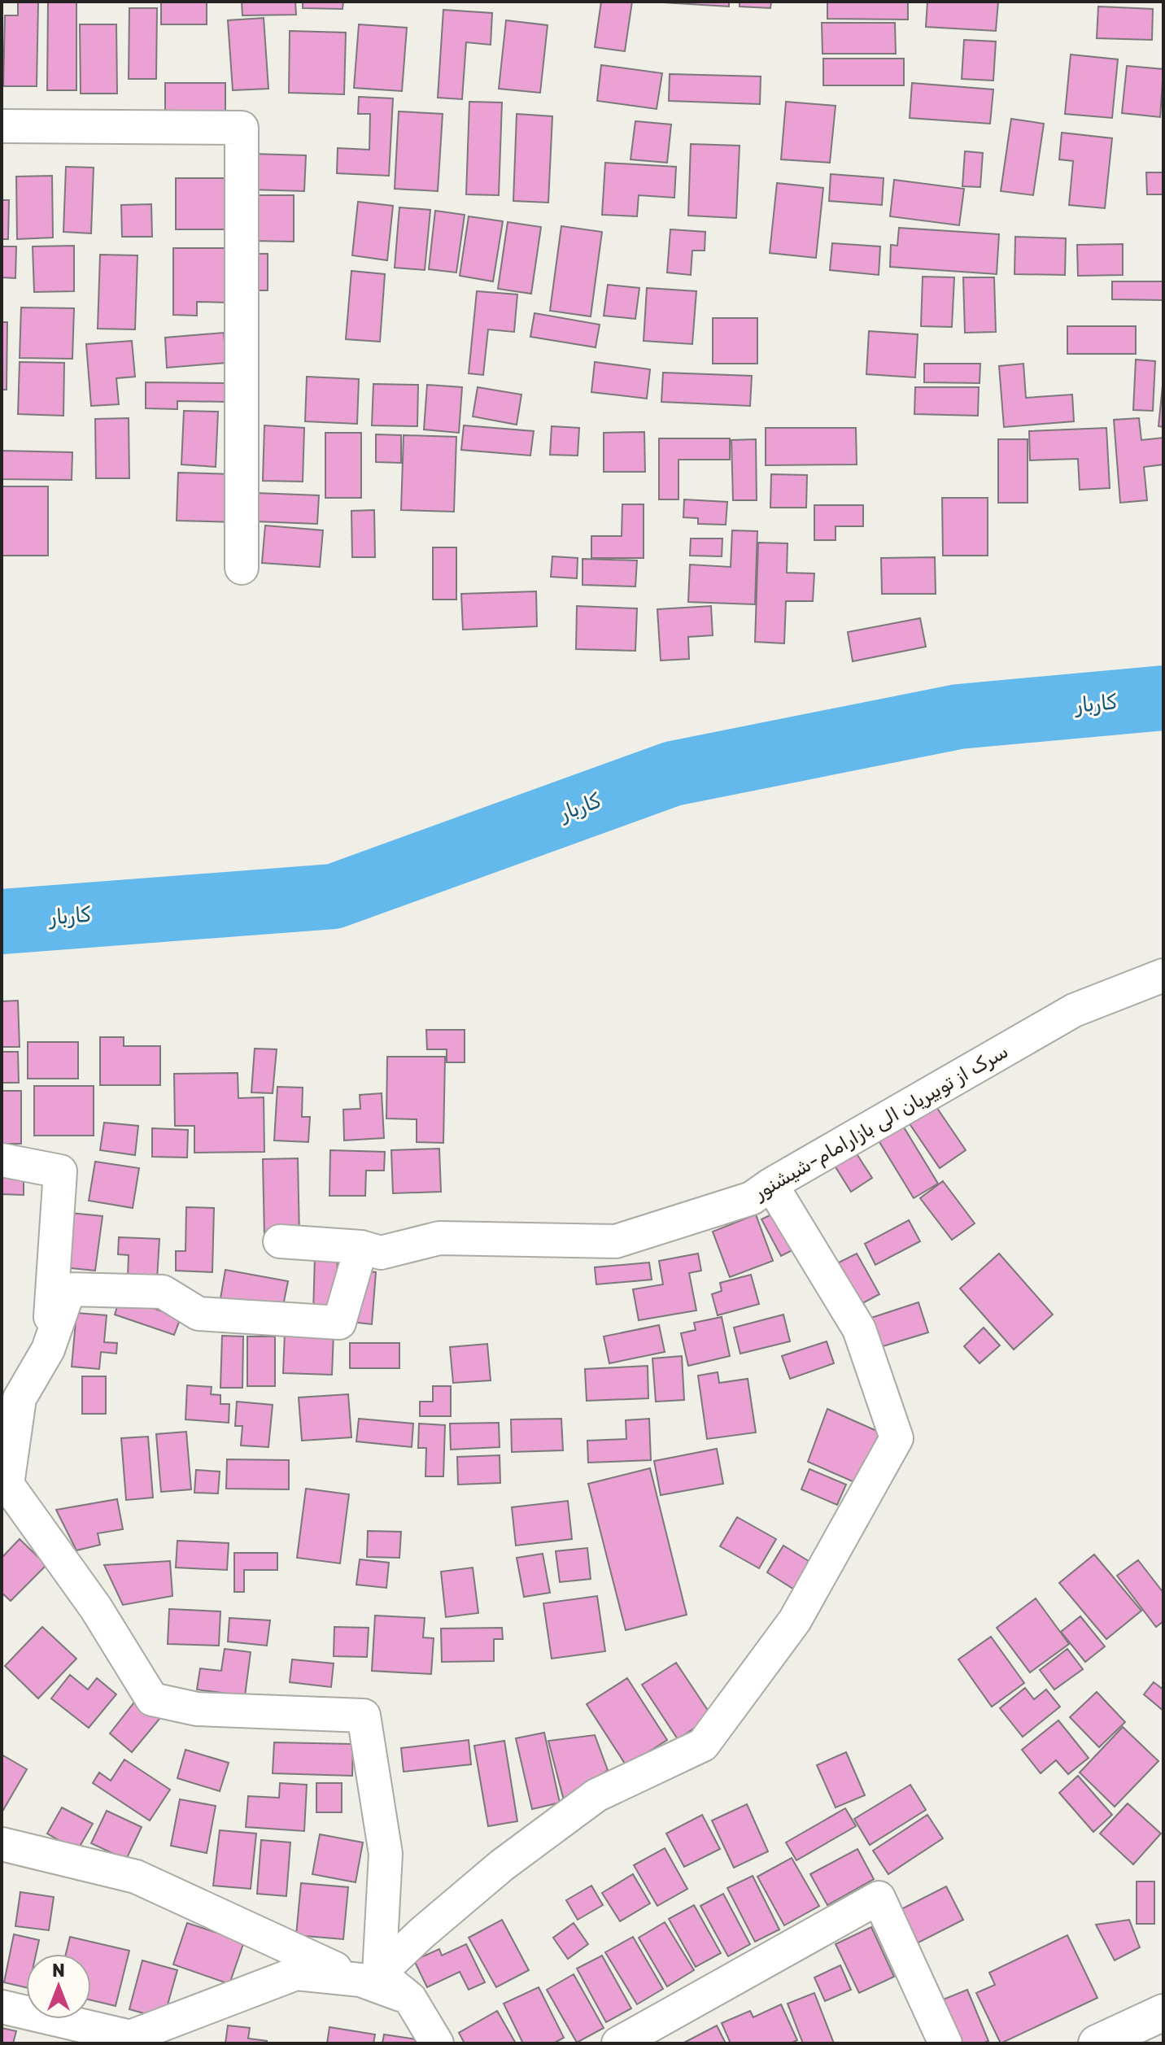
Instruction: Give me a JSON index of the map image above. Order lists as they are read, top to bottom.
{
  "streets": {
    "street": ["سرک از توبیریان الی بازارامام-شیشنور"]
  },
  "water": ["کاربار"],
  "north": "top"
}
